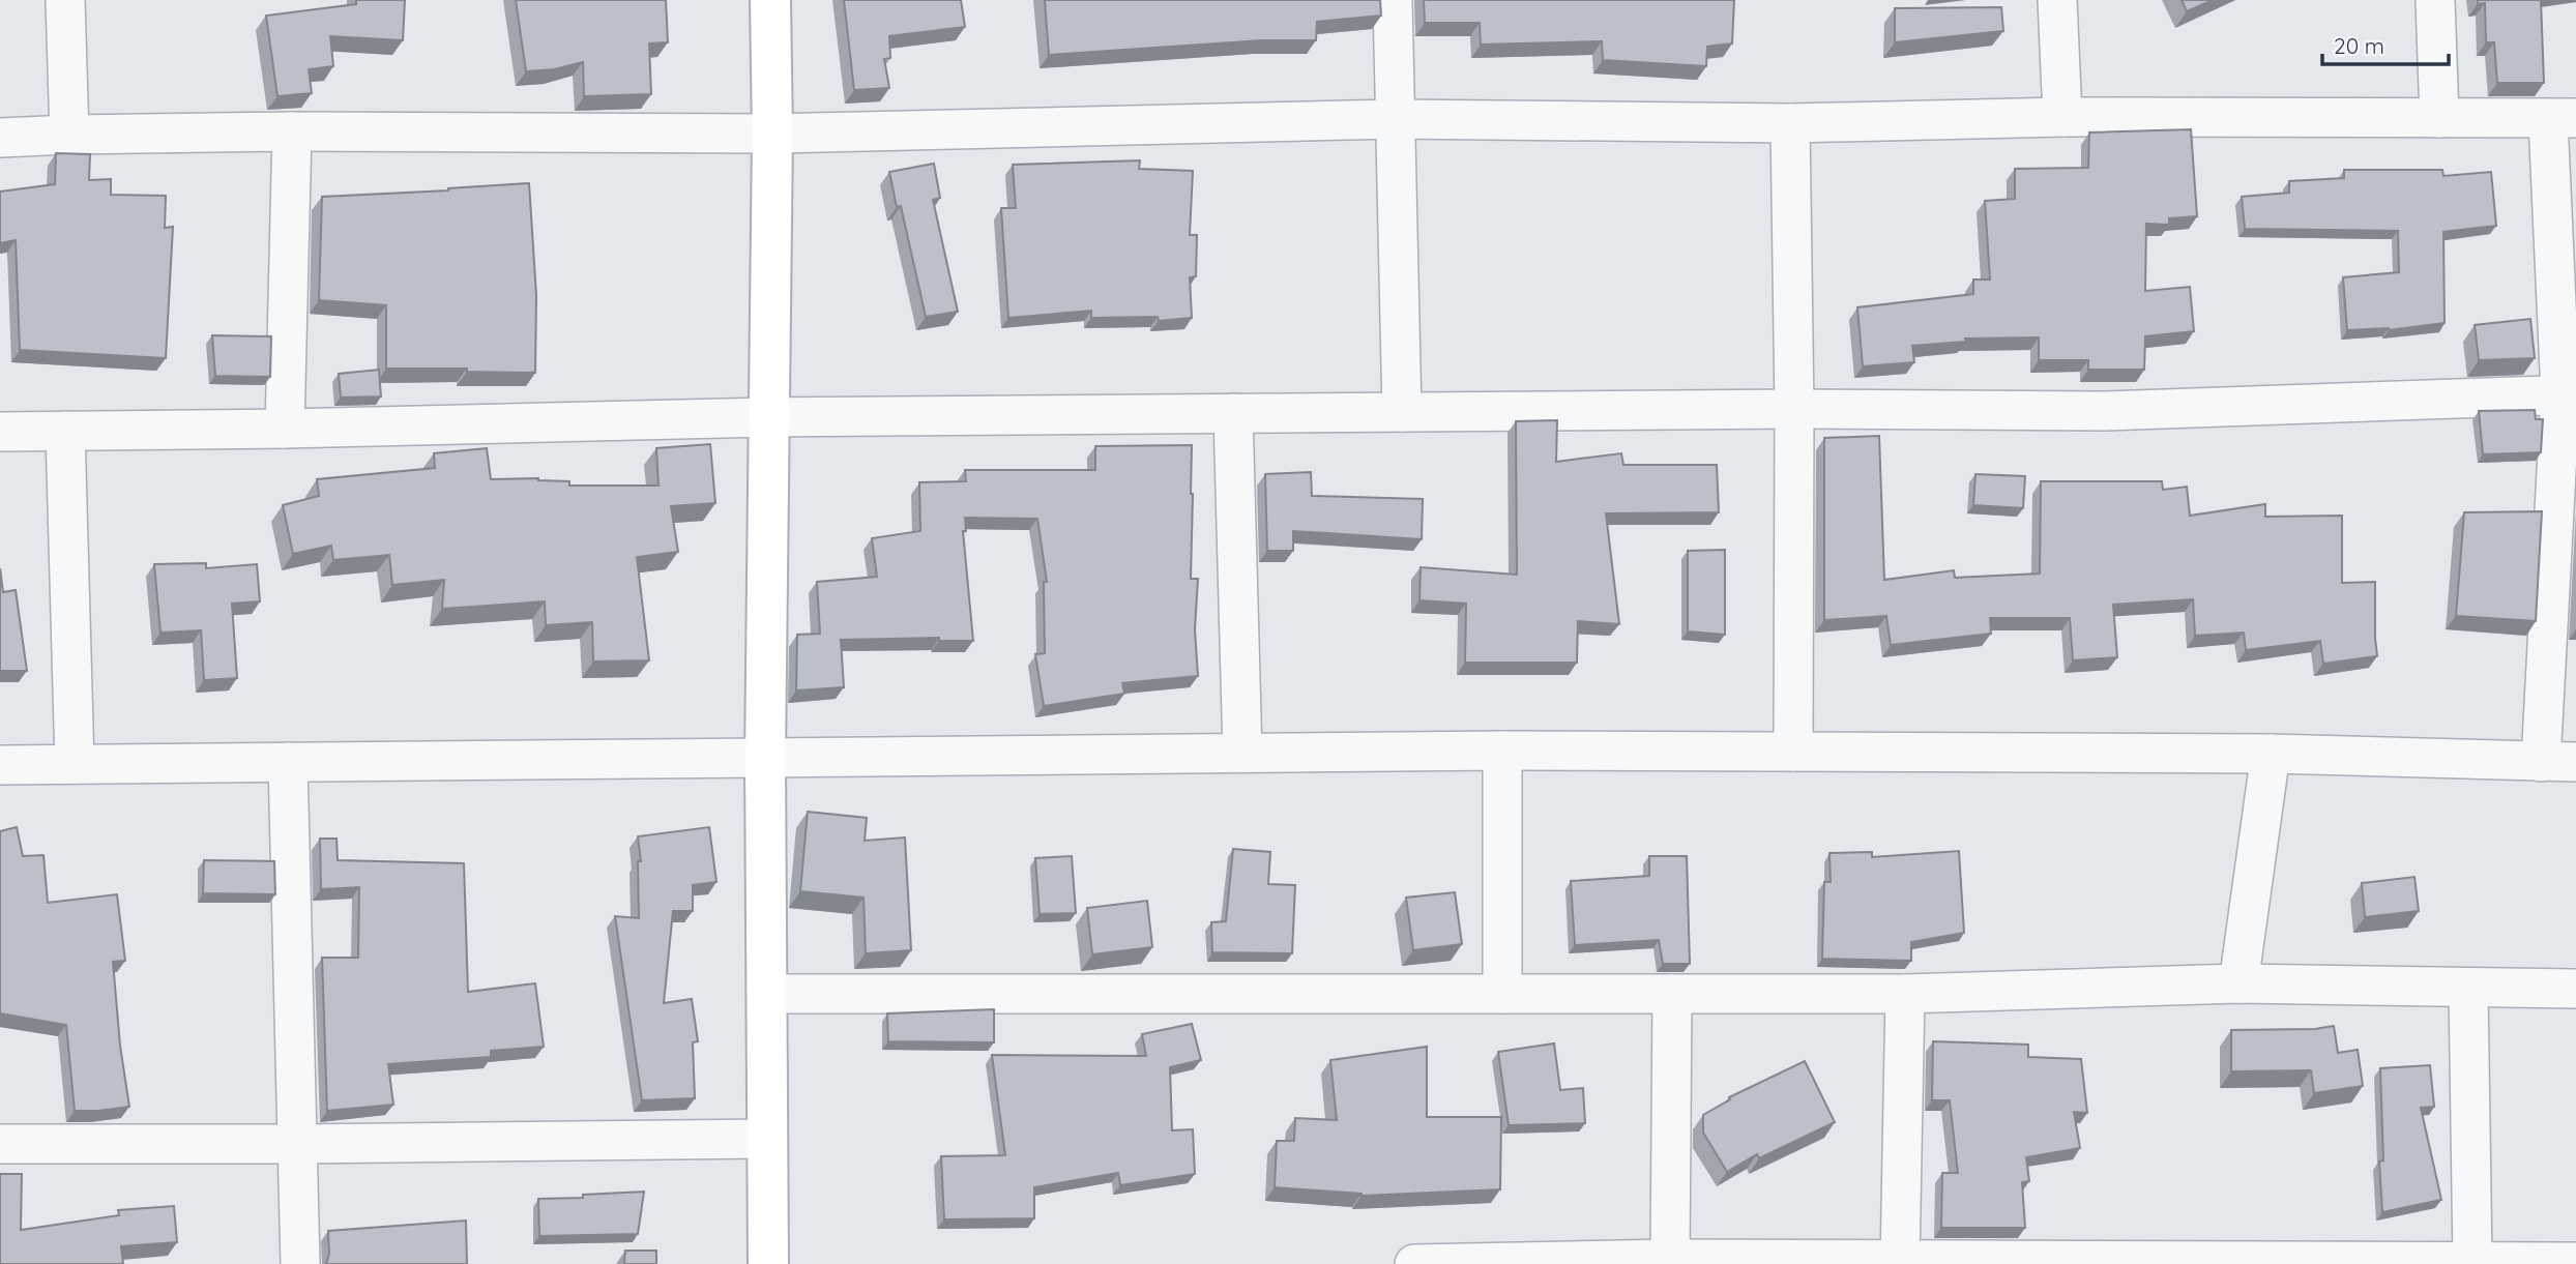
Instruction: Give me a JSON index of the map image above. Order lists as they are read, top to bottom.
{
  "scale_bar": "20 m"
}
